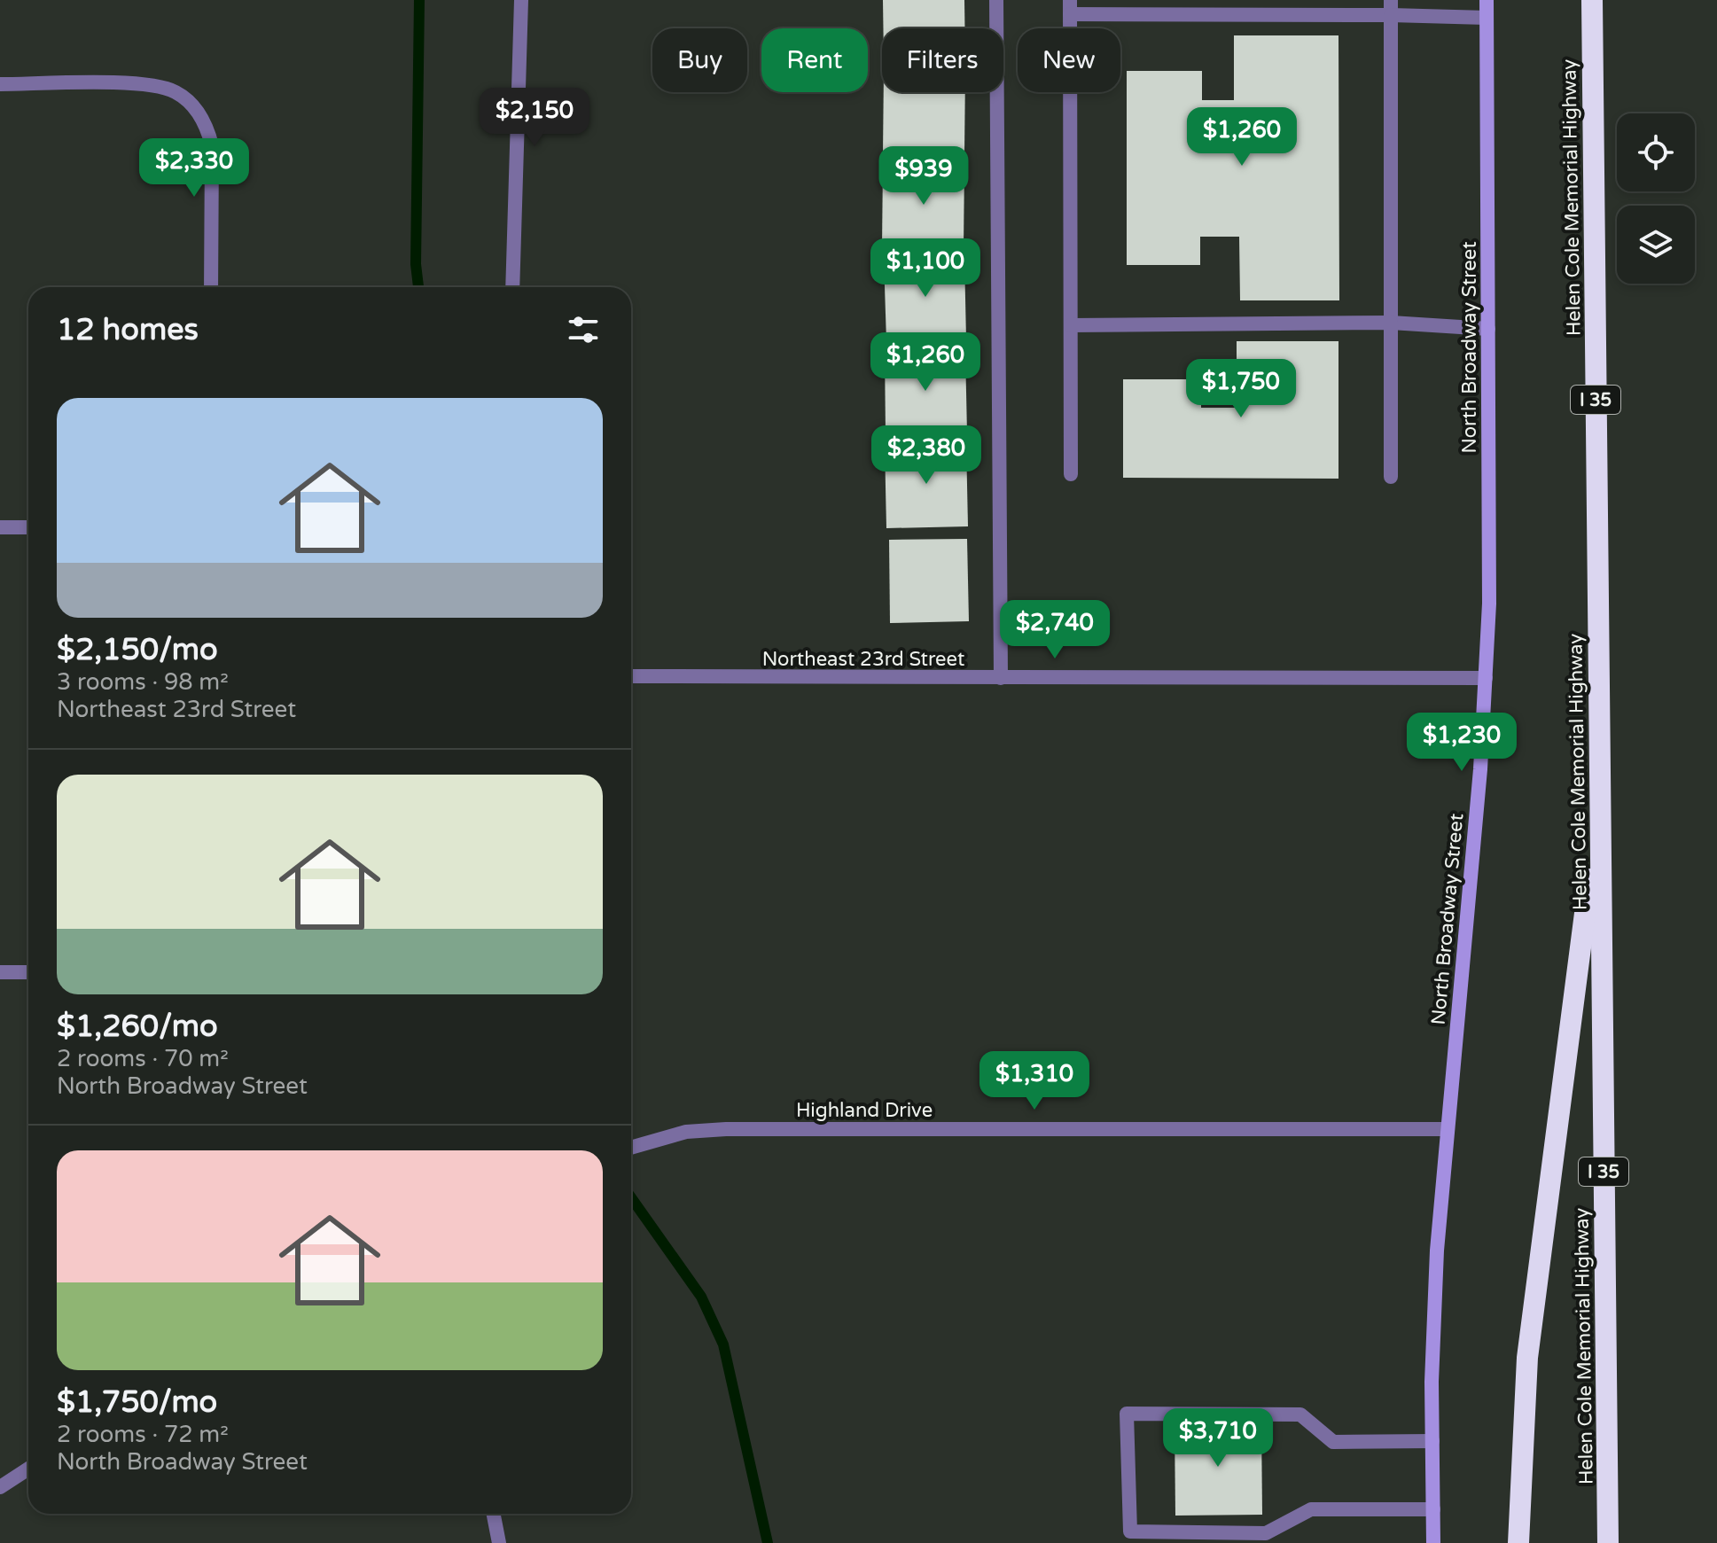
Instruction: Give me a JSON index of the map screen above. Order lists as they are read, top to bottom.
{
  "streets": {
    "highway": ["Helen Cole Memorial Highway", "I 35"],
    "main road": ["North Broadway Street"],
    "street": ["Northeast 23rd Street", "Highland Drive"]
  },
  "crossings": [
    ["North Broadway Street", "Northeast 23rd Street"],
    ["North Broadway Street", "Highland Drive"]
  ],
  "page": {
    "chip": [
      "Buy",
      "Rent",
      "Filters",
      "New"
    ],
    "price": [
      "$2,150",
      "$1,260",
      "$2,330",
      "$939",
      "$1,100",
      "$1,260",
      "$1,750",
      "$2,380",
      "$2,740",
      "$1,230",
      "$1,310",
      "$3,710"
    ],
    "heading": "12 homes",
    "list": [
      {
        "name": "$2,150/mo",
        "note": "3 rooms · 98 m² · Northeast 23rd Street"
      },
      {
        "name": "$1,260/mo",
        "note": "2 rooms · 70 m² · North Broadway Street"
      },
      {
        "name": "$1,750/mo",
        "note": "2 rooms · 72 m² · North Broadway Street"
      }
    ]
  }
}
